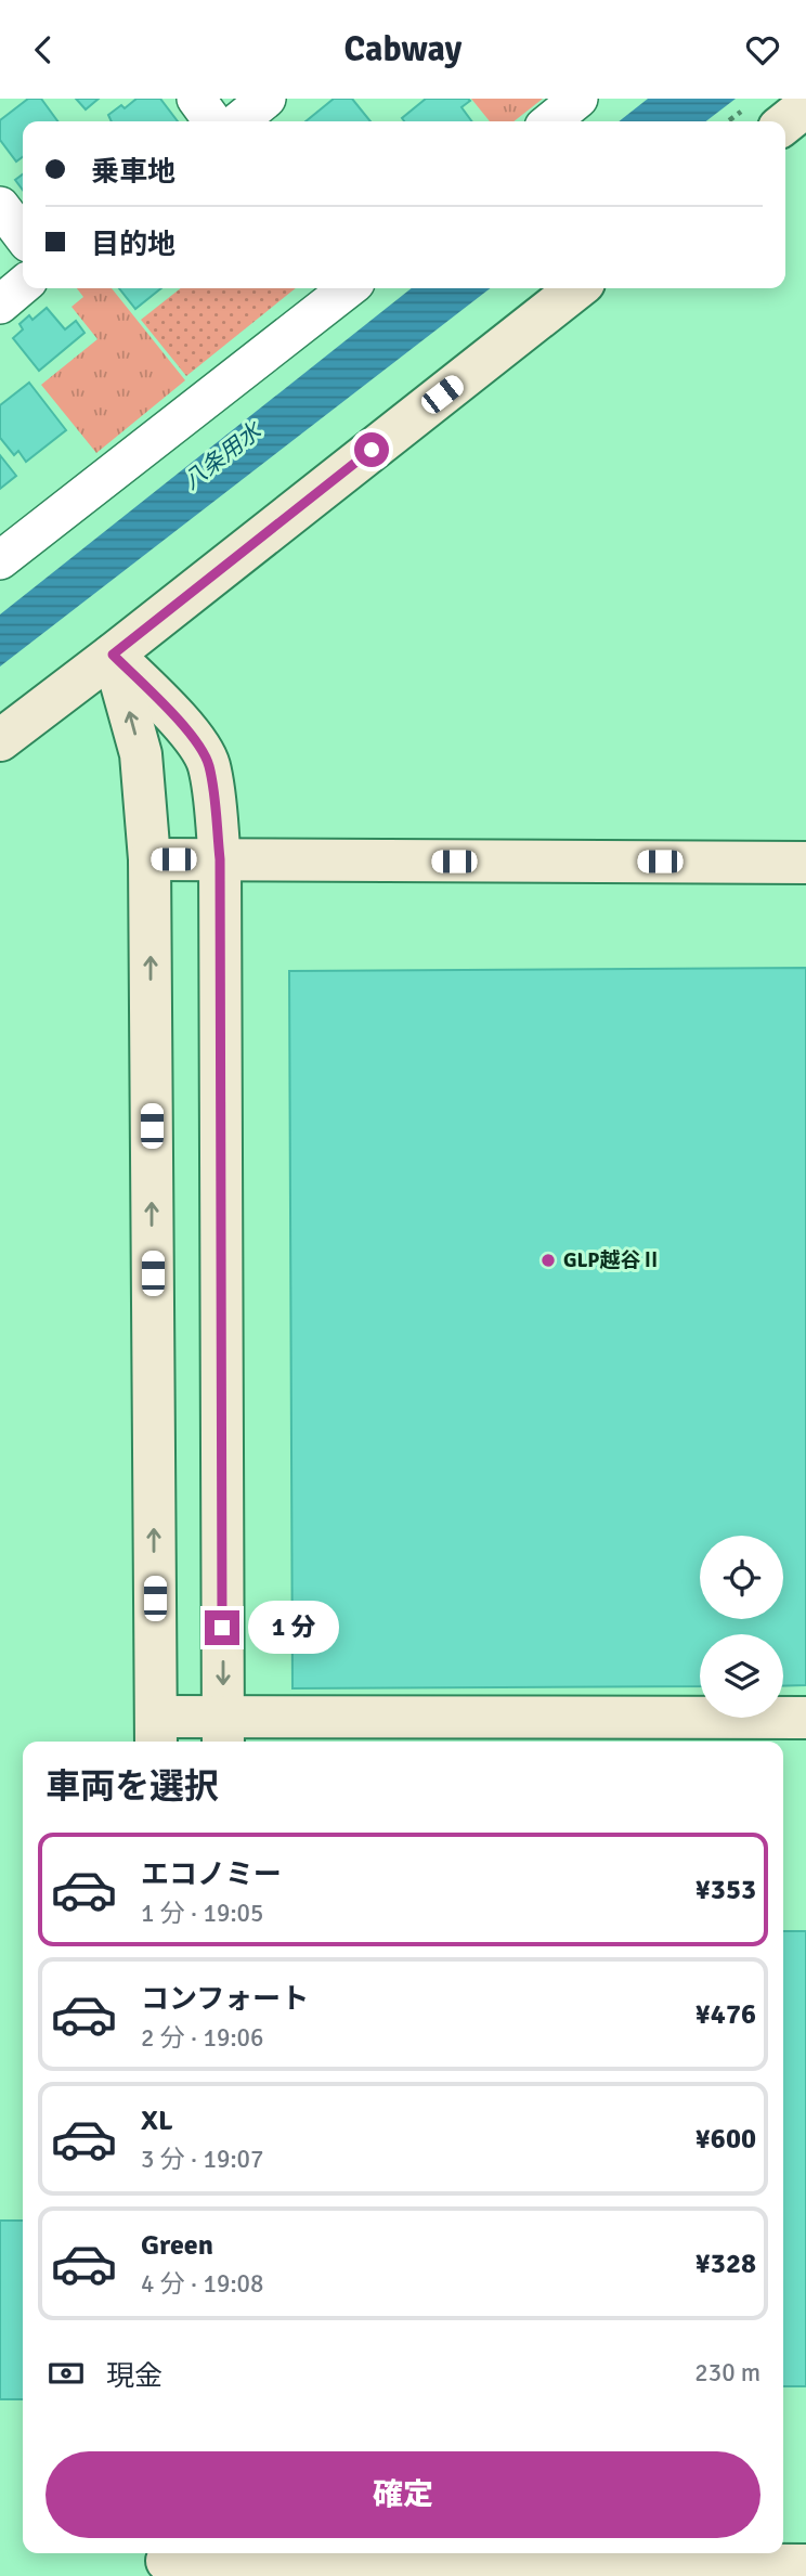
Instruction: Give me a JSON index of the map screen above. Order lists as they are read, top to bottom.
{
  "water": ["八条用水"],
  "places": ["GLP越谷Ⅱ"],
  "page": {
    "header": "Cabway",
    "banner": ["乗車地", "目的地"],
    "bubble": "1 分",
    "heading": "車両を選択",
    "list": [
      {
        "name": "エコノミー",
        "note": "1 分 · 19:05",
        "value": "¥353"
      },
      {
        "name": "コンフォート",
        "note": "2 分 · 19:06",
        "value": "¥476"
      },
      {
        "name": "XL",
        "note": "3 分 · 19:07",
        "value": "¥600"
      },
      {
        "name": "Green",
        "note": "4 分 · 19:08",
        "value": "¥328"
      }
    ],
    "pay": ["現金", "230 m"],
    "buttons": "確定"
  }
}
